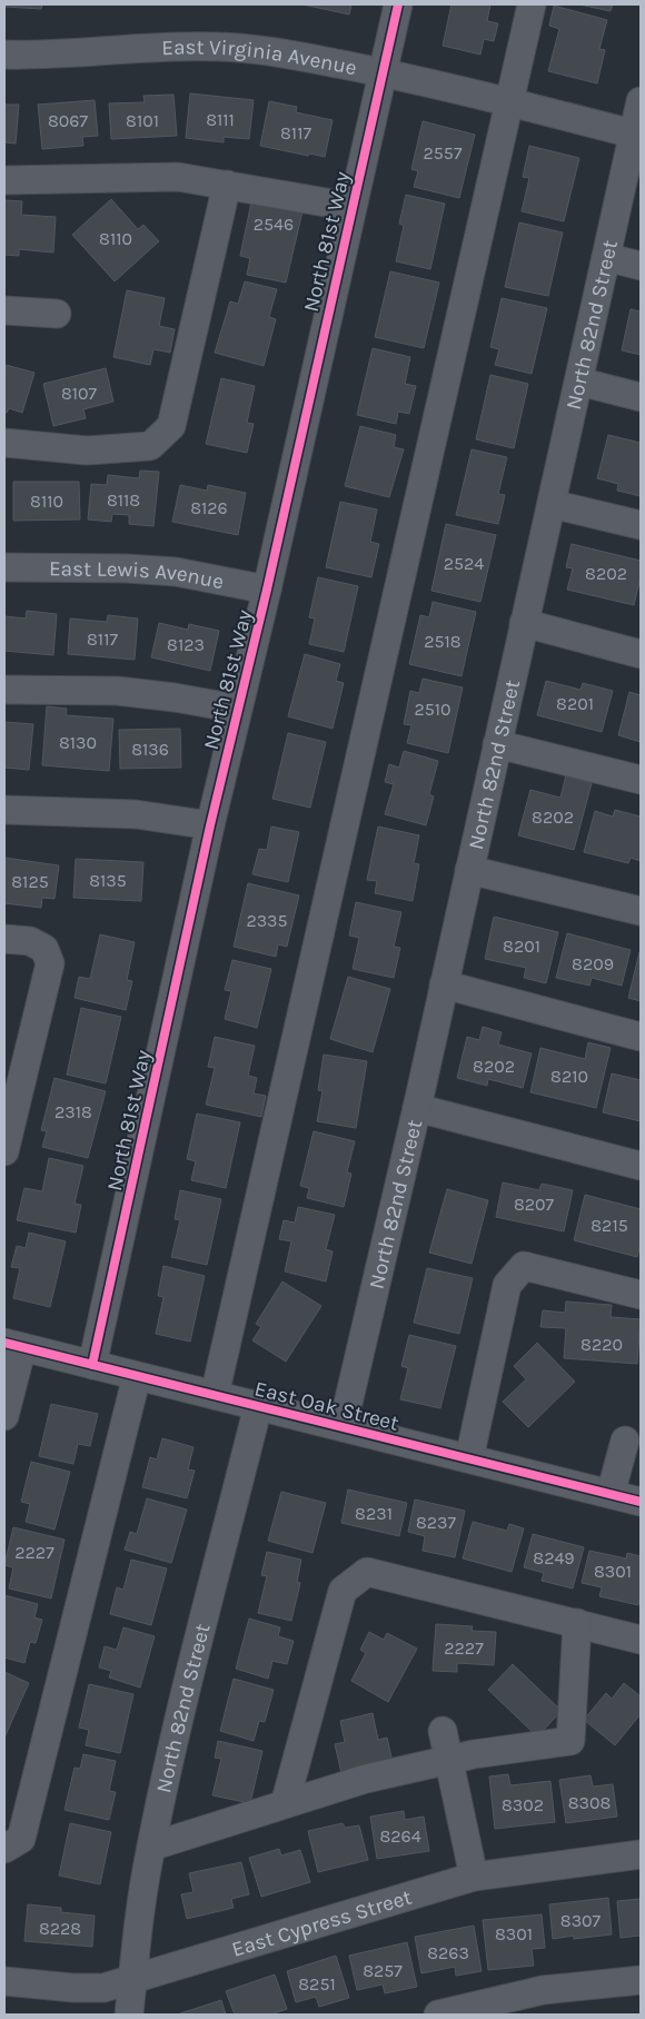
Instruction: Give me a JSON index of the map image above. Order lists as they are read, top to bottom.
{
  "streets": {
    "street": [
      "East Virginia Avenue",
      "North 81st Way",
      "North 82nd Street",
      "East Lewis Avenue",
      "East Oak Street",
      "East Cypress Street"
    ]
  },
  "crossings": [
    ["East Virginia Avenue", "North 81st Way"],
    ["East Virginia Avenue", "North 82nd Street"],
    ["North 81st Way", "East Lewis Avenue"],
    ["North 81st Way", "East Oak Street"],
    ["North 82nd Street", "East Oak Street"],
    ["North 82nd Street", "East Cypress Street"]
  ],
  "house_numbers": [
    "8111",
    "8067",
    "8101",
    "8117",
    "2557",
    "2546",
    "8110",
    "8107",
    "8118",
    "8110",
    "8126",
    "2524",
    "8202",
    "8117",
    "2518",
    "8123",
    "8201",
    "2510",
    "8130",
    "8136",
    "8202",
    "8135",
    "8125",
    "2335",
    "8201",
    "8209",
    "8202",
    "8210",
    "2318",
    "8207",
    "8215",
    "8220",
    "8231",
    "8237",
    "2227",
    "8249",
    "8301",
    "2227",
    "8308",
    "8302",
    "8264",
    "8307",
    "8228",
    "8301",
    "8263",
    "8257",
    "8251"
  ]
}
